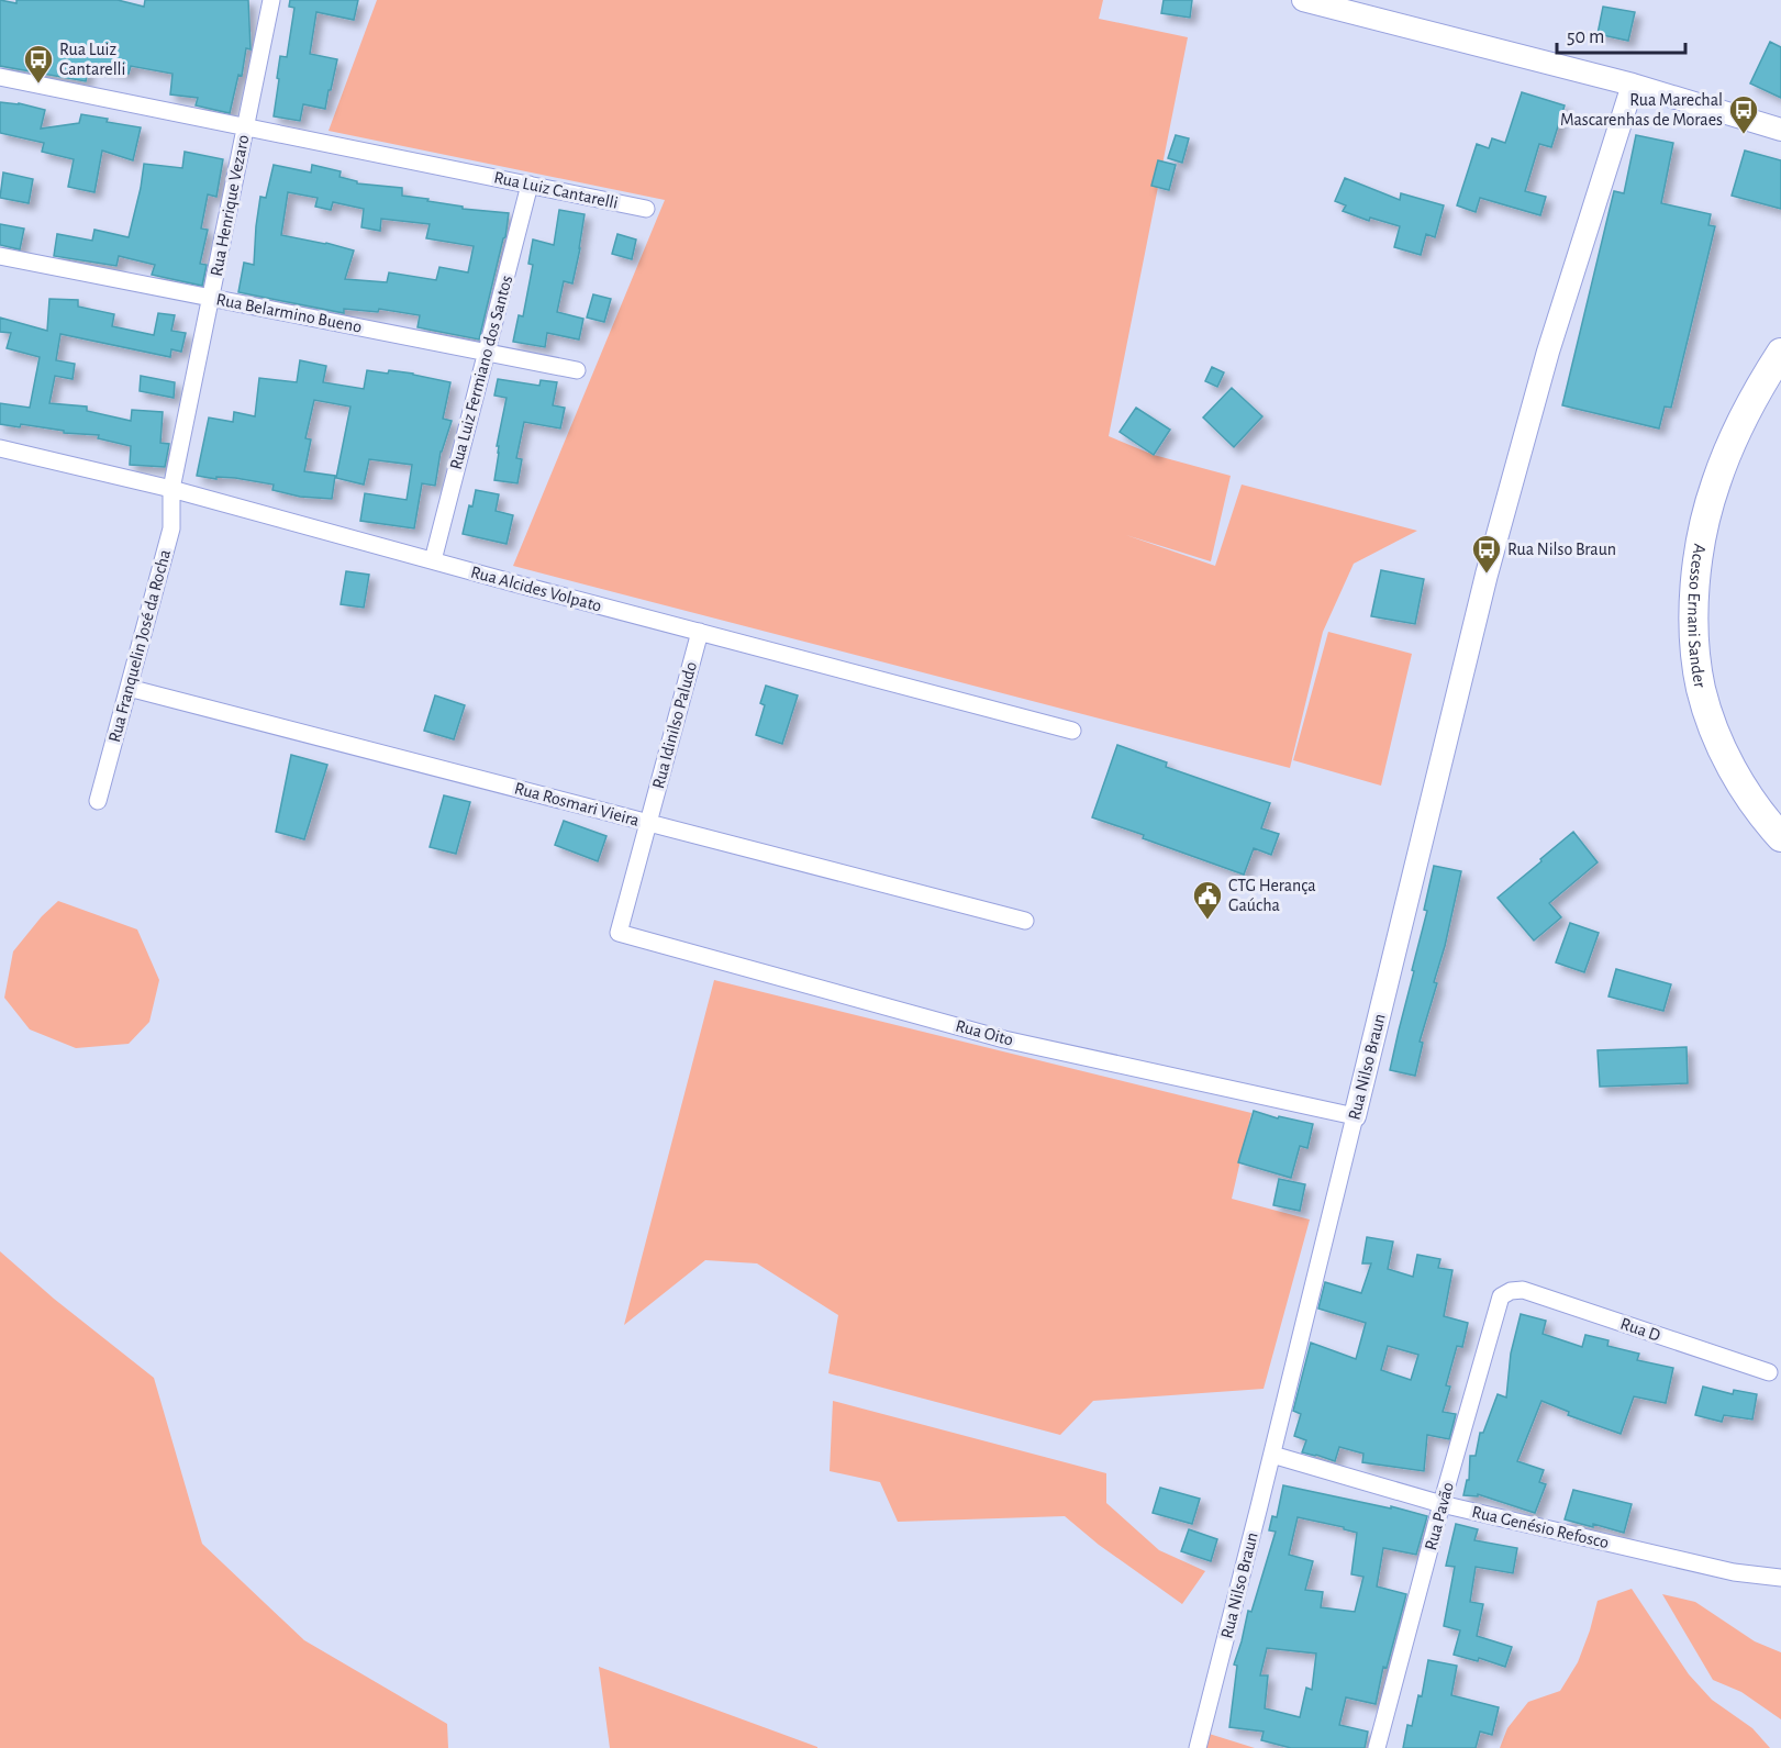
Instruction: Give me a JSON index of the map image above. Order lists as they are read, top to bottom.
{
  "streets": {
    "highway": ["Acesso Ernani Sander"],
    "street": [
      "Rua Luiz Cantarelli",
      "Rua Henrique Vezaro",
      "Rua Belarmino Bueno",
      "Rua Luiz Fermiano dos Santos",
      "Rua Alcides Volpato",
      "Rua Franquelin José da Rocha",
      "Rua Idinilso Paludo",
      "Rua Rosmari Vieira",
      "Rua Oito",
      "Rua Nilso Braun",
      "Rua D",
      "Rua Pavão",
      "Rua Genésio Refosco"
    ]
  },
  "crossings": [
    ["Rua Luiz Cantarelli", "Rua Henrique Vezaro"],
    ["Rua Luiz Cantarelli", "Rua Luiz Fermiano dos Santos"],
    ["Rua Henrique Vezaro", "Rua Belarmino Bueno"],
    ["Rua Henrique Vezaro", "Rua Alcides Volpato"],
    ["Rua Henrique Vezaro", "Rua Franquelin José da Rocha"],
    ["Rua Belarmino Bueno", "Rua Luiz Fermiano dos Santos"],
    ["Rua Luiz Fermiano dos Santos", "Rua Alcides Volpato"],
    ["Rua Alcides Volpato", "Rua Franquelin José da Rocha"],
    ["Rua Alcides Volpato", "Rua Idinilso Paludo"],
    ["Rua Franquelin José da Rocha", "Rua Rosmari Vieira"],
    ["Rua Idinilso Paludo", "Rua Rosmari Vieira"],
    ["Rua Idinilso Paludo", "Rua Oito"],
    ["Rua Oito", "Rua Nilso Braun"],
    ["Rua Nilso Braun", "Rua Genésio Refosco"],
    ["Rua D", "Rua Pavão"],
    ["Rua Pavão", "Rua Genésio Refosco"]
  ],
  "places": {
    "bus stop": ["Rua Luiz Cantarelli", "Rua Marechal Mascarenhas de Moraes", "Rua Nilso Braun"],
    "public building": ["CTG Herança Gaúcha"]
  },
  "scale_bar": "50 m"
}
